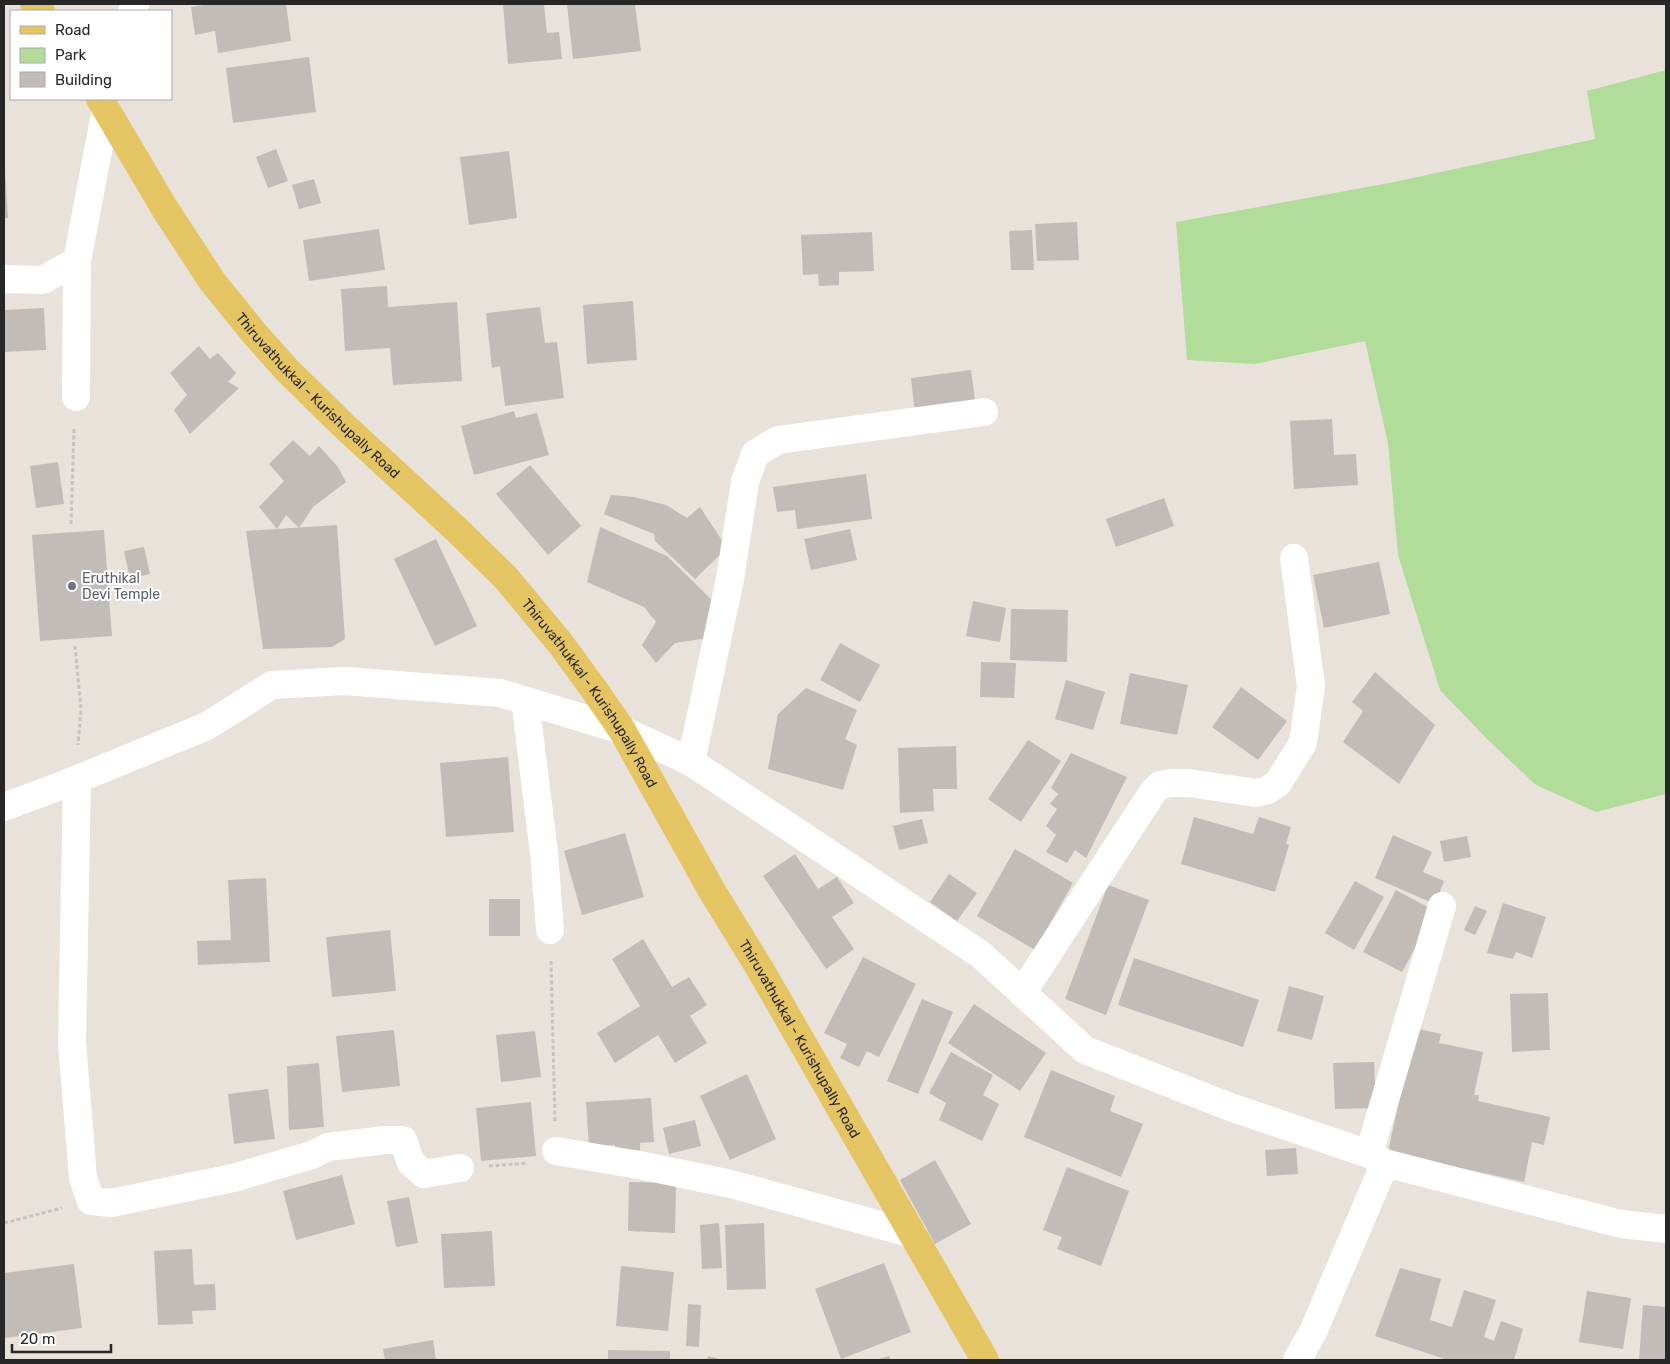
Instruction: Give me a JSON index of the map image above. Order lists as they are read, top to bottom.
{
  "streets": {
    "main road": ["Thiruvathukkal - Kurishupally Road"]
  },
  "places": ["Eruthikal Devi Temple"],
  "legend": ["Road", "Park", "Building"],
  "scale_bar": "20 m"
}
